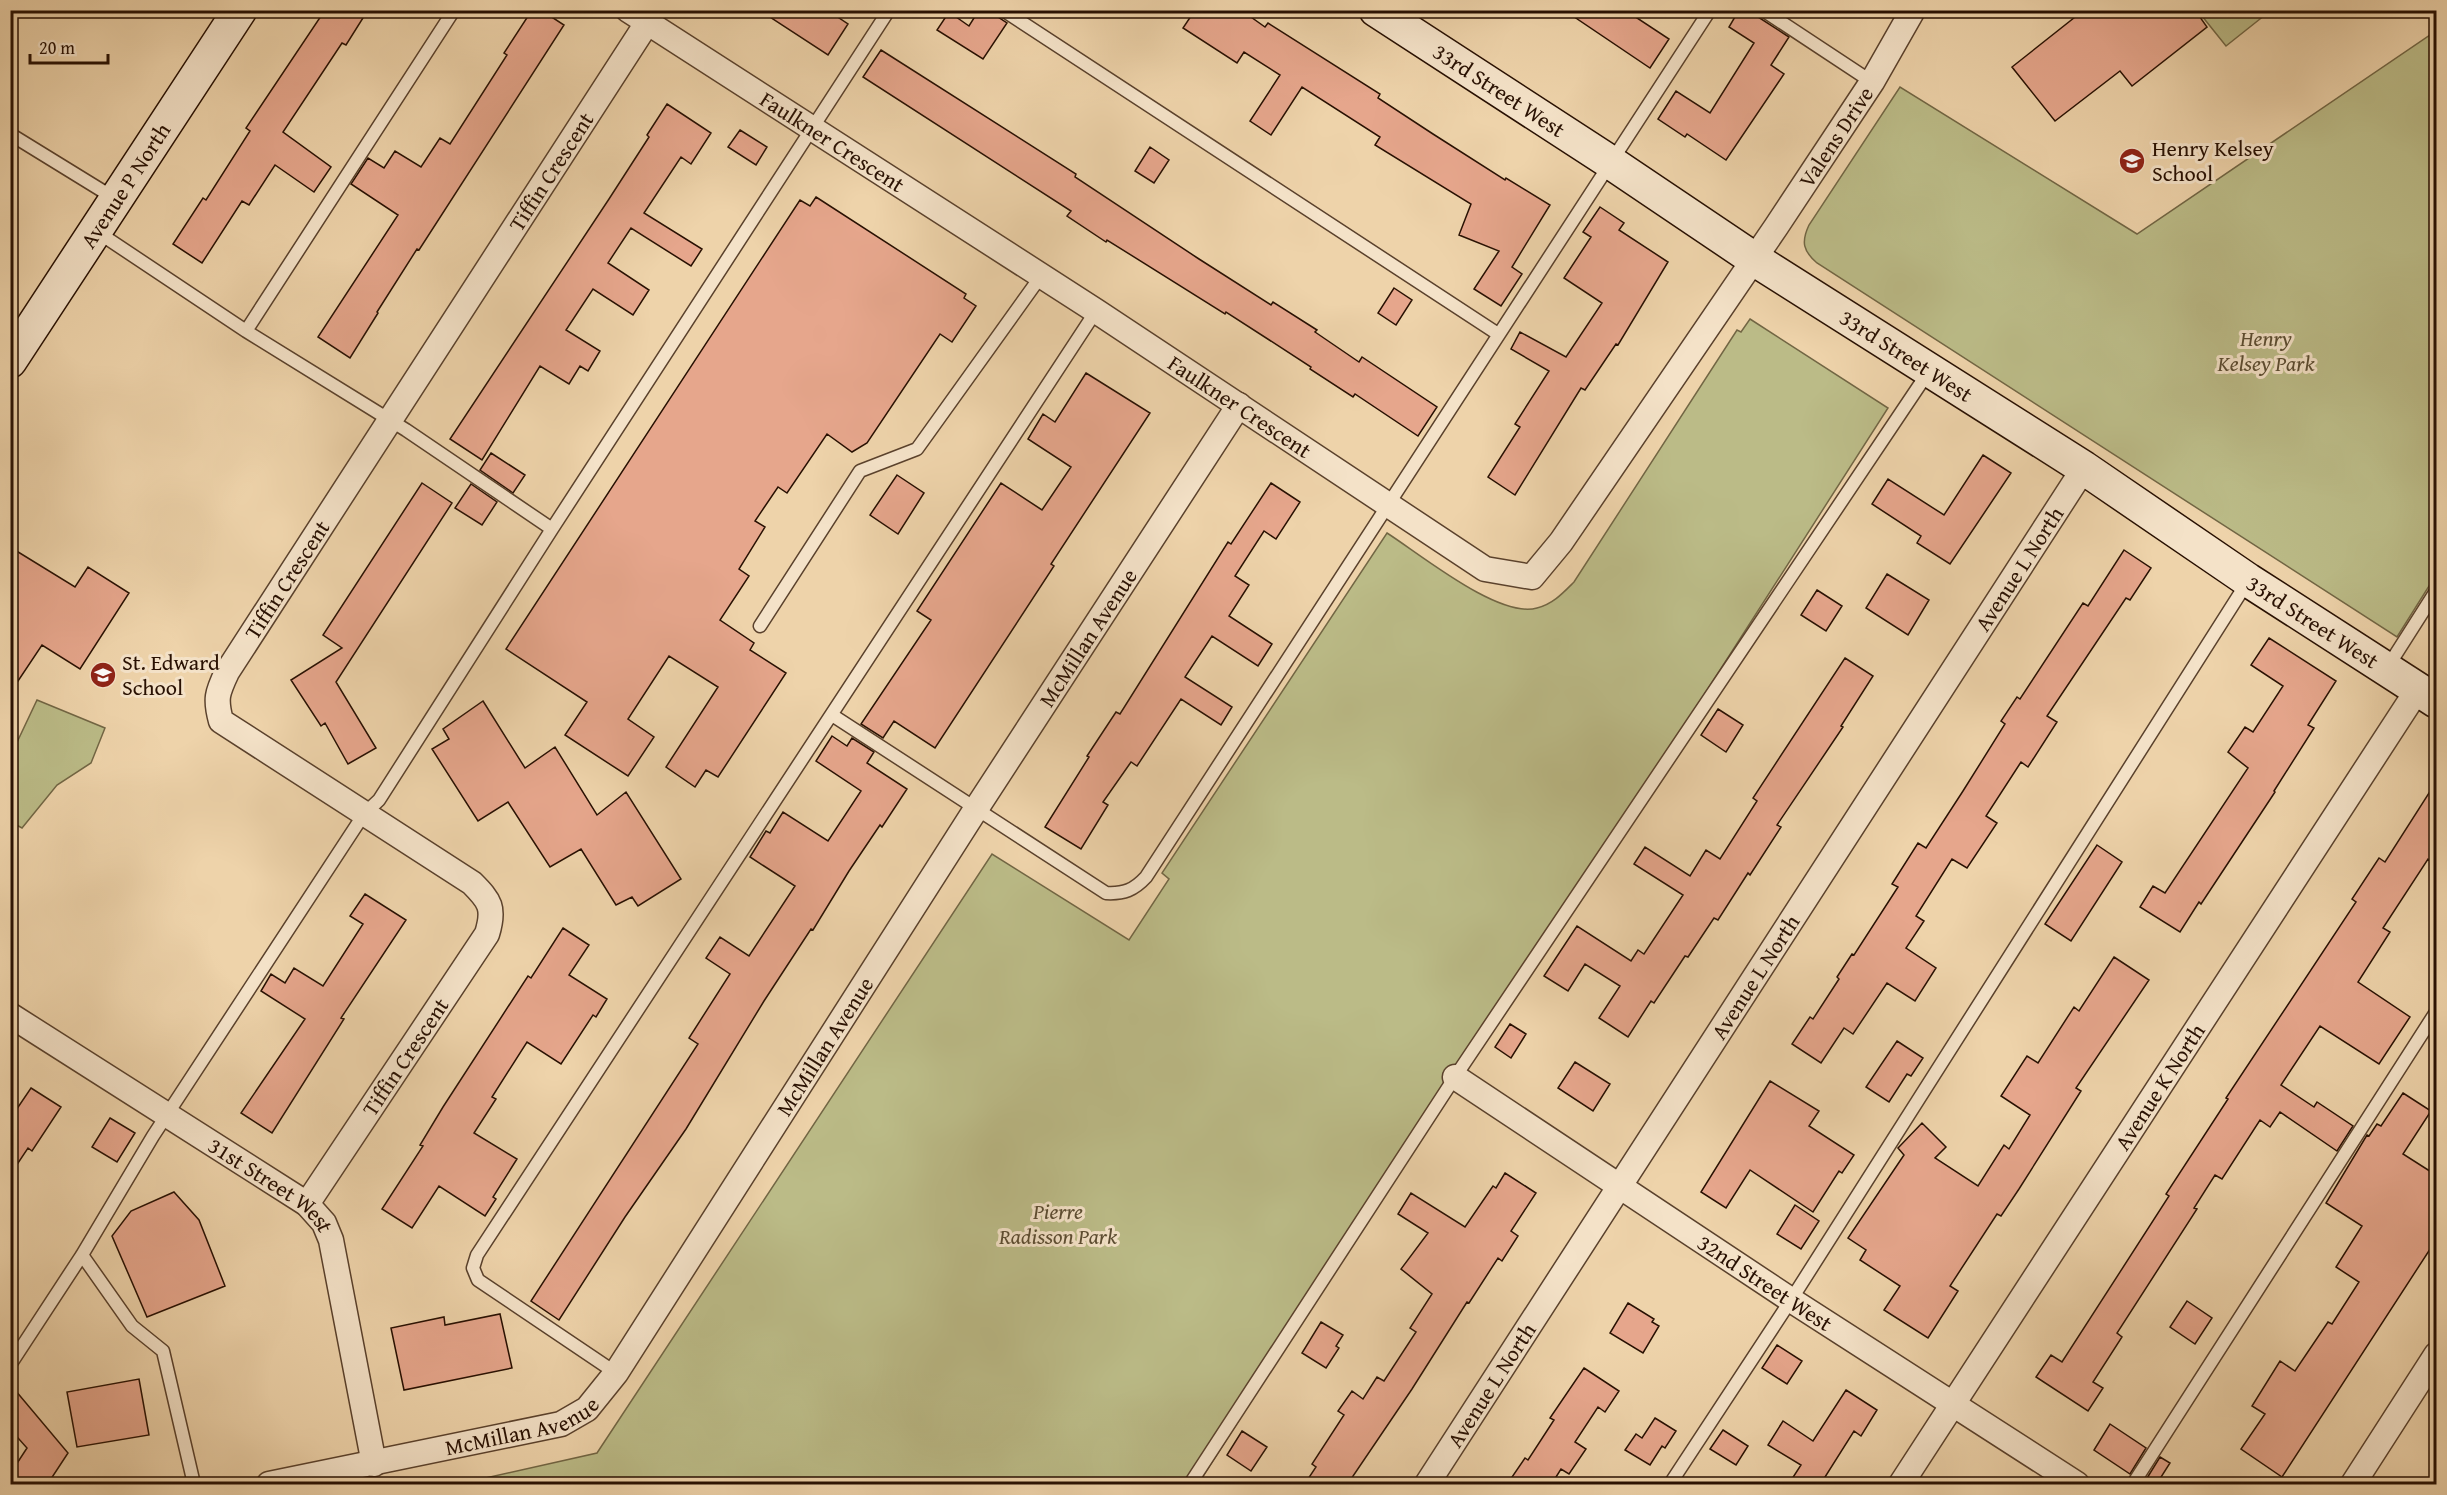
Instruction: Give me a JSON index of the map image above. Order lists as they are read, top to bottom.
{
  "streets": {
    "main road": ["33rd Street West", "Avenue P North"],
    "street": [
      "Valens Drive",
      "Faulkner Crescent",
      "Tiffin Crescent",
      "Avenue L North",
      "McMillan Avenue",
      "Avenue K North",
      "31st Street West",
      "32nd Street West"
    ]
  },
  "crossings": [
    ["33rd Street West", "Valens Drive"],
    ["33rd Street West", "Faulkner Crescent"],
    ["33rd Street West", "Avenue L North"],
    ["33rd Street West", "Avenue K North"],
    ["Valens Drive", "Faulkner Crescent"],
    ["Faulkner Crescent", "Tiffin Crescent"],
    ["Faulkner Crescent", "McMillan Avenue"],
    ["Tiffin Crescent", "31st Street West"],
    ["Avenue L North", "32nd Street West"],
    ["McMillan Avenue", "31st Street West"],
    ["Avenue K North", "32nd Street West"]
  ],
  "parks": ["Henry Kelsey Park", "Pierre Radisson Park"],
  "places": {
    "school or university": ["Henry Kelsey School", "St. Edward School"]
  },
  "scale_bar": "20 m"
}
